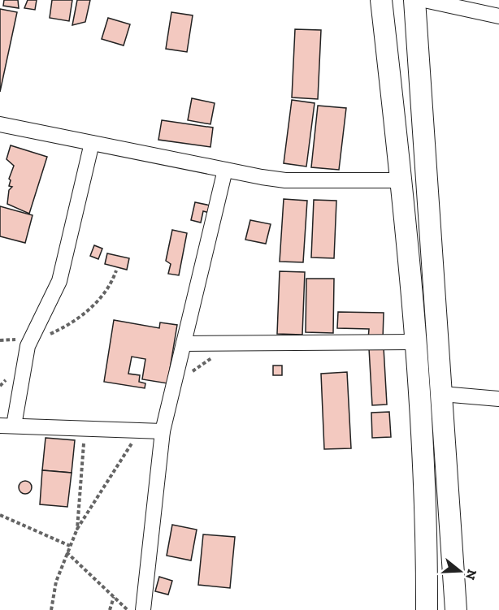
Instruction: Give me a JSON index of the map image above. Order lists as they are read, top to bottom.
{
  "north": "right"
}
